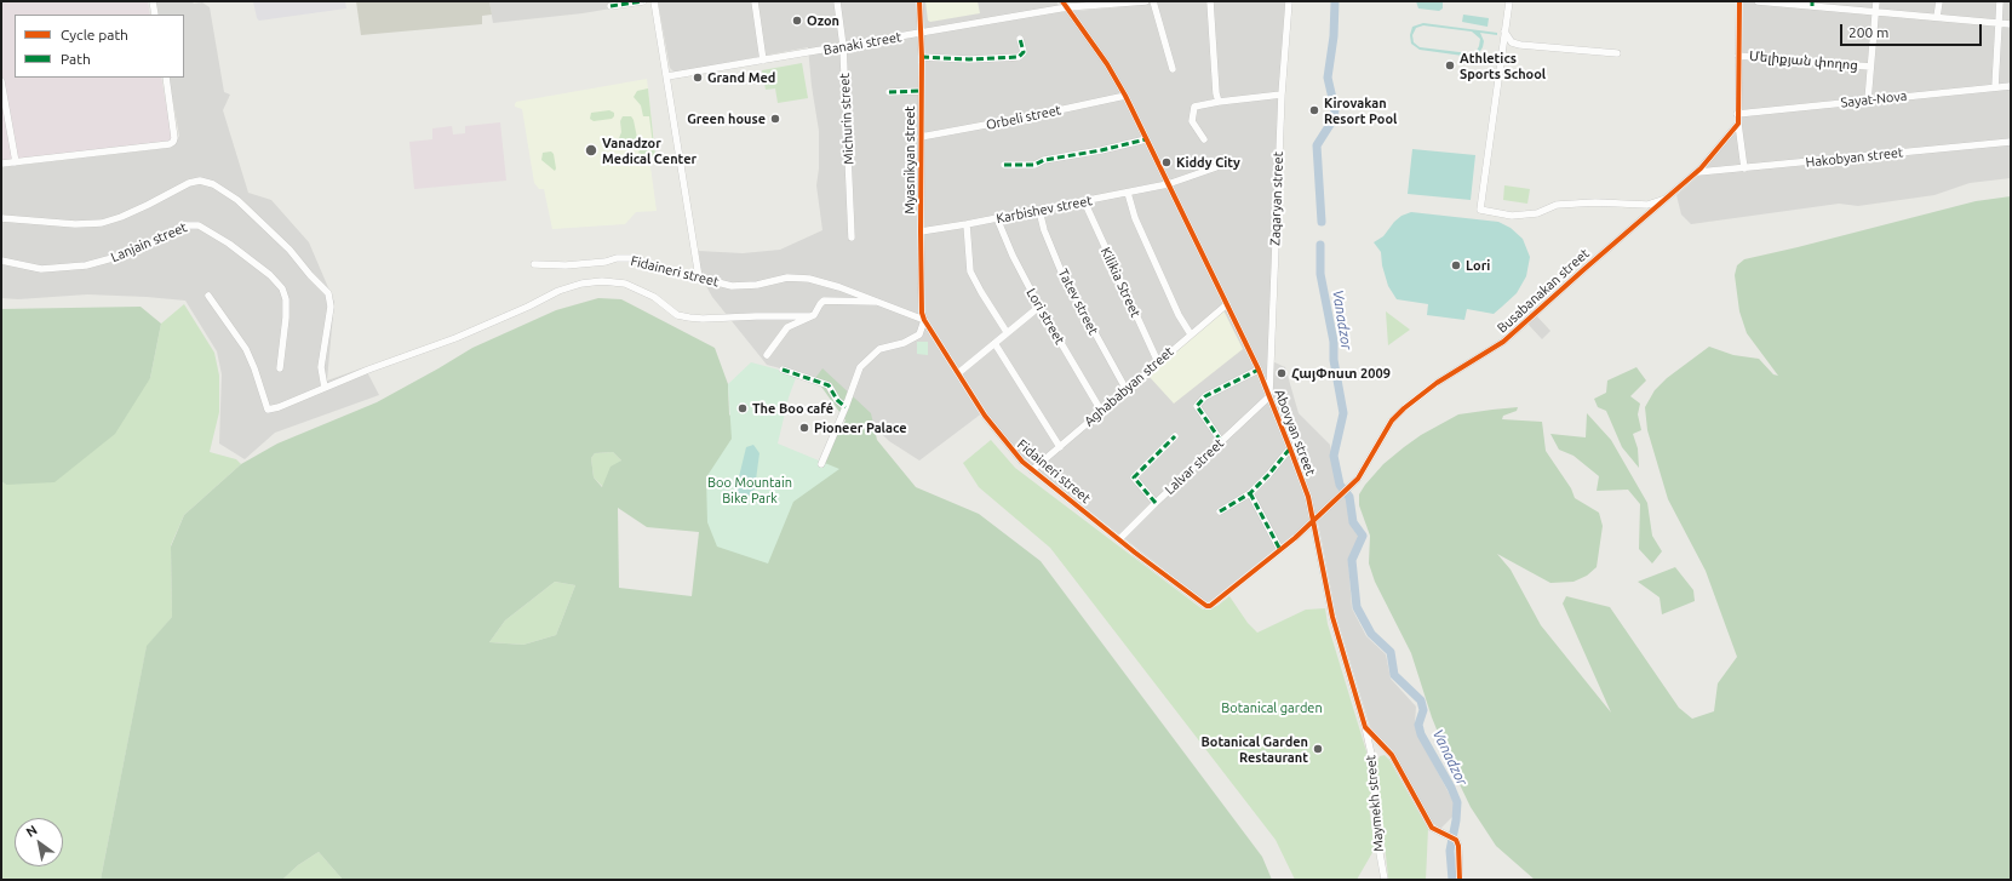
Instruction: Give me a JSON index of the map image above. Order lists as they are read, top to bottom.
{
  "streets": {
    "street": [
      "Banaki street",
      "Մելիքյան փողոց",
      "Sayat-Nova",
      "Orbeli street",
      "Michurin street",
      "Hakobyan street",
      "Myasnikyan street",
      "Zaqaryan street",
      "Karbishev street",
      "Lanjain street",
      "Fidaineri street",
      "Kilikia Street",
      "Busabanakan street",
      "Tatev street",
      "Lori street",
      "Aghababyan street",
      "Abovyan street",
      "Lalvar street",
      "Maymekh street"
    ]
  },
  "crossings": [
    ["Banaki street", "Michurin street"],
    ["Banaki street", "Myasnikyan street"],
    ["Banaki street", "Abovyan street"],
    ["Orbeli street", "Myasnikyan street"],
    ["Orbeli street", "Abovyan street"],
    ["Hakobyan street", "Busabanakan street"],
    ["Myasnikyan street", "Karbishev street"],
    ["Myasnikyan street", "Fidaineri street"],
    ["Zaqaryan street", "Abovyan street"],
    ["Zaqaryan street", "Lalvar street"],
    ["Karbishev street", "Kilikia Street"],
    ["Karbishev street", "Tatev street"],
    ["Karbishev street", "Lori street"],
    ["Karbishev street", "Abovyan street"],
    ["Fidaineri street", "Busabanakan street"],
    ["Fidaineri street", "Aghababyan street"],
    ["Fidaineri street", "Lalvar street"],
    ["Kilikia Street", "Aghababyan street"],
    ["Busabanakan street", "Abovyan street"],
    ["Tatev street", "Aghababyan street"],
    ["Lori street", "Aghababyan street"],
    ["Aghababyan street", "Abovyan street"],
    ["Abovyan street", "Lalvar street"],
    ["Abovyan street", "Maymekh street"]
  ],
  "water": ["Vanadzor"],
  "parks": ["Boo Mountain Bike Park", "Botanical garden"],
  "places": [
    "Ozon",
    "Athletics Sports School",
    "Grand Med",
    "Kirovakan Resort Pool",
    "Green house",
    "Vanadzor Medical Center",
    "Kiddy City",
    "Lori",
    "ՀայՓոստ 2009",
    "The Boo café",
    "Pioneer Palace",
    "Botanical Garden Restaurant"
  ],
  "legend": ["Cycle path", "Path"],
  "scale_bar": "200 m",
  "north": "top left"
}
